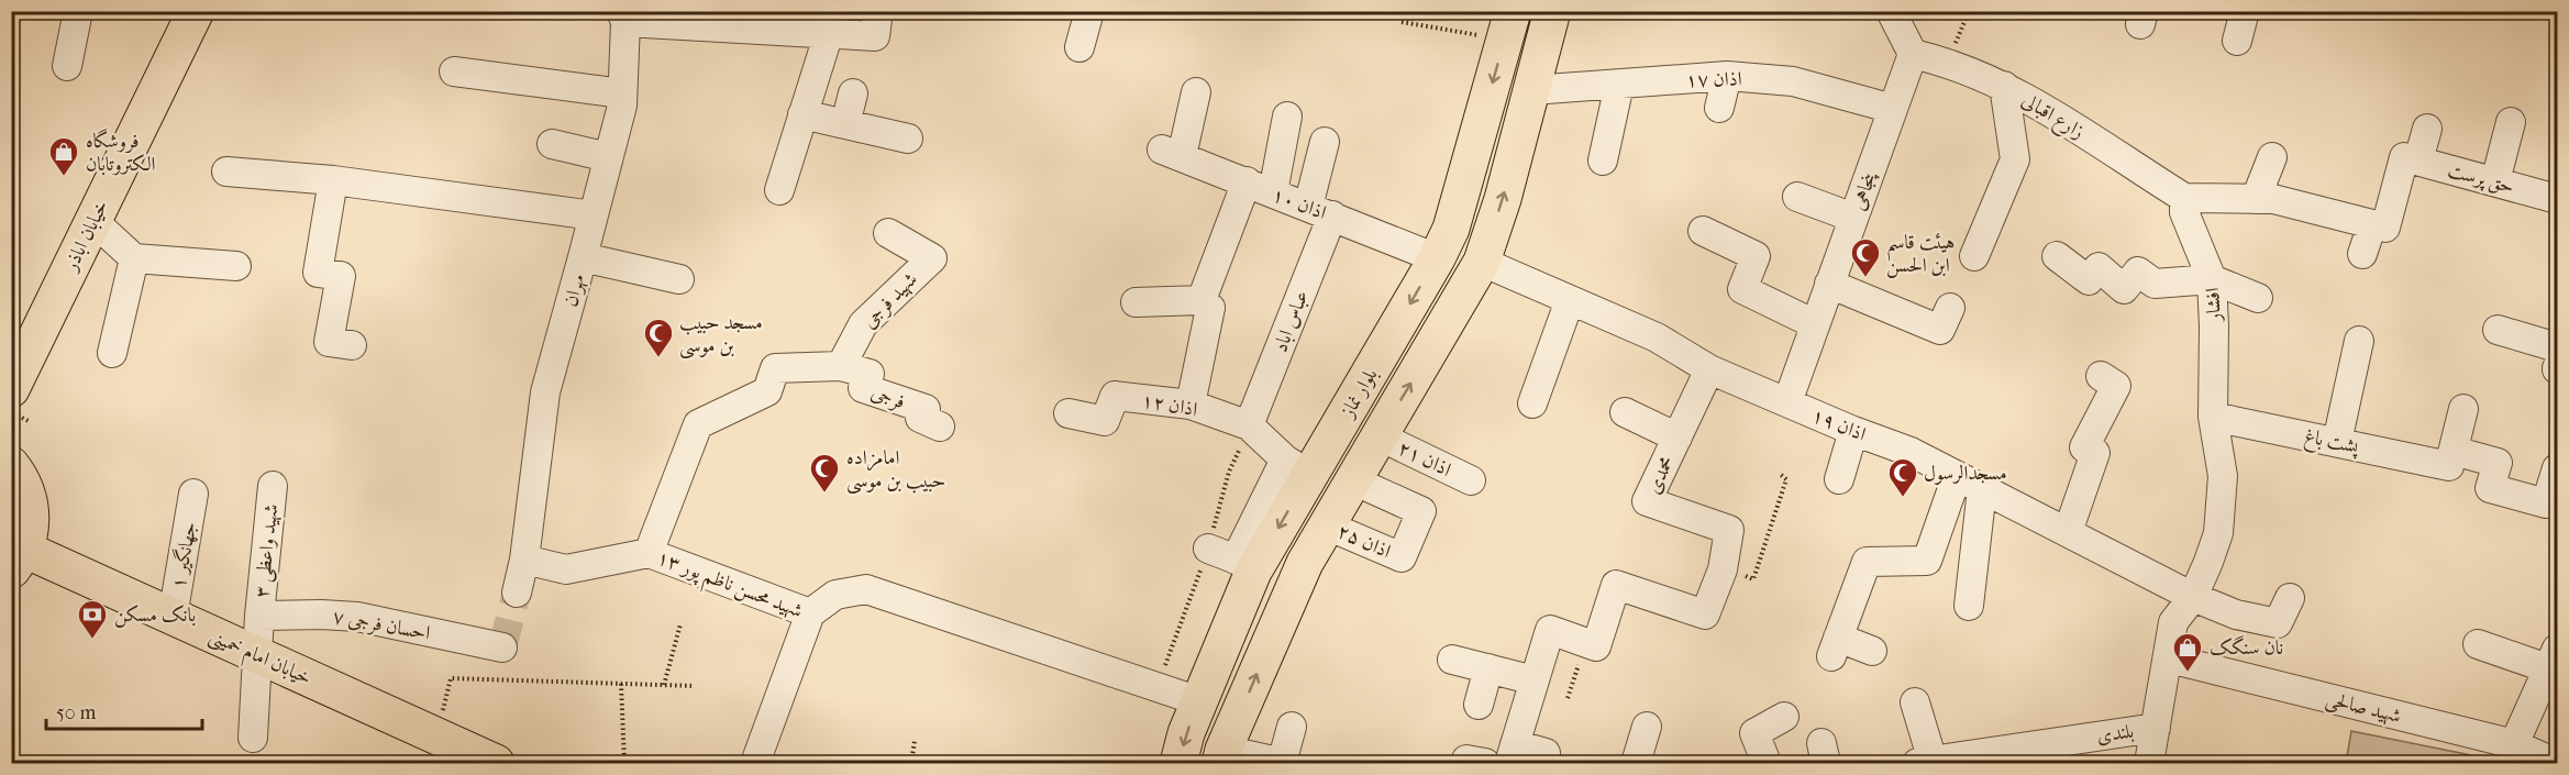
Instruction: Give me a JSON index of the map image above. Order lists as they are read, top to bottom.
{
  "streets": {
    "main road": ["خیابان اباذر", "بلوار نماز", "خیابان امام خمینی"],
    "street": [
      "اذان ۱۷",
      "زارع اقبالی",
      "حق پرست",
      "پنجاهی",
      "اذان ۱۰",
      "مهران",
      "شهید فرجی",
      "افشار",
      "عباس اباد",
      "فرجی",
      "اذان ۱۲",
      "اذان ۱۹",
      "پشت باغ",
      "اذان ۲۱",
      "محمدی",
      "اذان ۲۵",
      "شهید واعظی ۳",
      "جهانگیر ۱",
      "شهید محسن ناظم پور ۱۳",
      "احسان فرجی ۷",
      "شهید صالحی",
      "بلندی"
    ]
  },
  "crossings": [
    ["اذان ۱۷", "پنجاهی"],
    ["اذان ۱۷", "بلوار نماز"],
    ["زارع اقبالی", "پنجاهی"],
    ["زارع اقبالی", "افشار"],
    ["پنجاهی", "اذان ۱۹"],
    ["اذان ۱۰", "عباس اباد"],
    ["اذان ۱۰", "بلوار نماز"],
    ["شهید فرجی", "فرجی"],
    ["افشار", "اذان ۱۹"],
    ["افشار", "پشت باغ"],
    ["افشار", "شهید صالحی"],
    ["افشار", "بلندی"],
    ["عباس اباد", "اذان ۱۲"],
    ["بلوار نماز", "اذان ۱۲"],
    ["بلوار نماز", "اذان ۱۹"],
    ["بلوار نماز", "اذان ۲۱"],
    ["بلوار نماز", "اذان ۲۵"],
    ["اذان ۱۹", "محمدی"],
    ["شهید واعظی ۳", "احسان فرجی ۷"],
    ["جهانگیر ۱", "خیابان امام خمینی"]
  ],
  "places": {
    "shop": ["فروشگاه الکتروتابان", "نان سنگک"],
    "mosque": [
      "هیئت قاسم ابن الحسن",
      "مسجد حبیب بن موسی",
      "امامزاده حبیب بن موسی",
      "مسجدالرسول"
    ],
    "bank": ["بانک مسکن"]
  },
  "scale_bar": "50 m"
}
